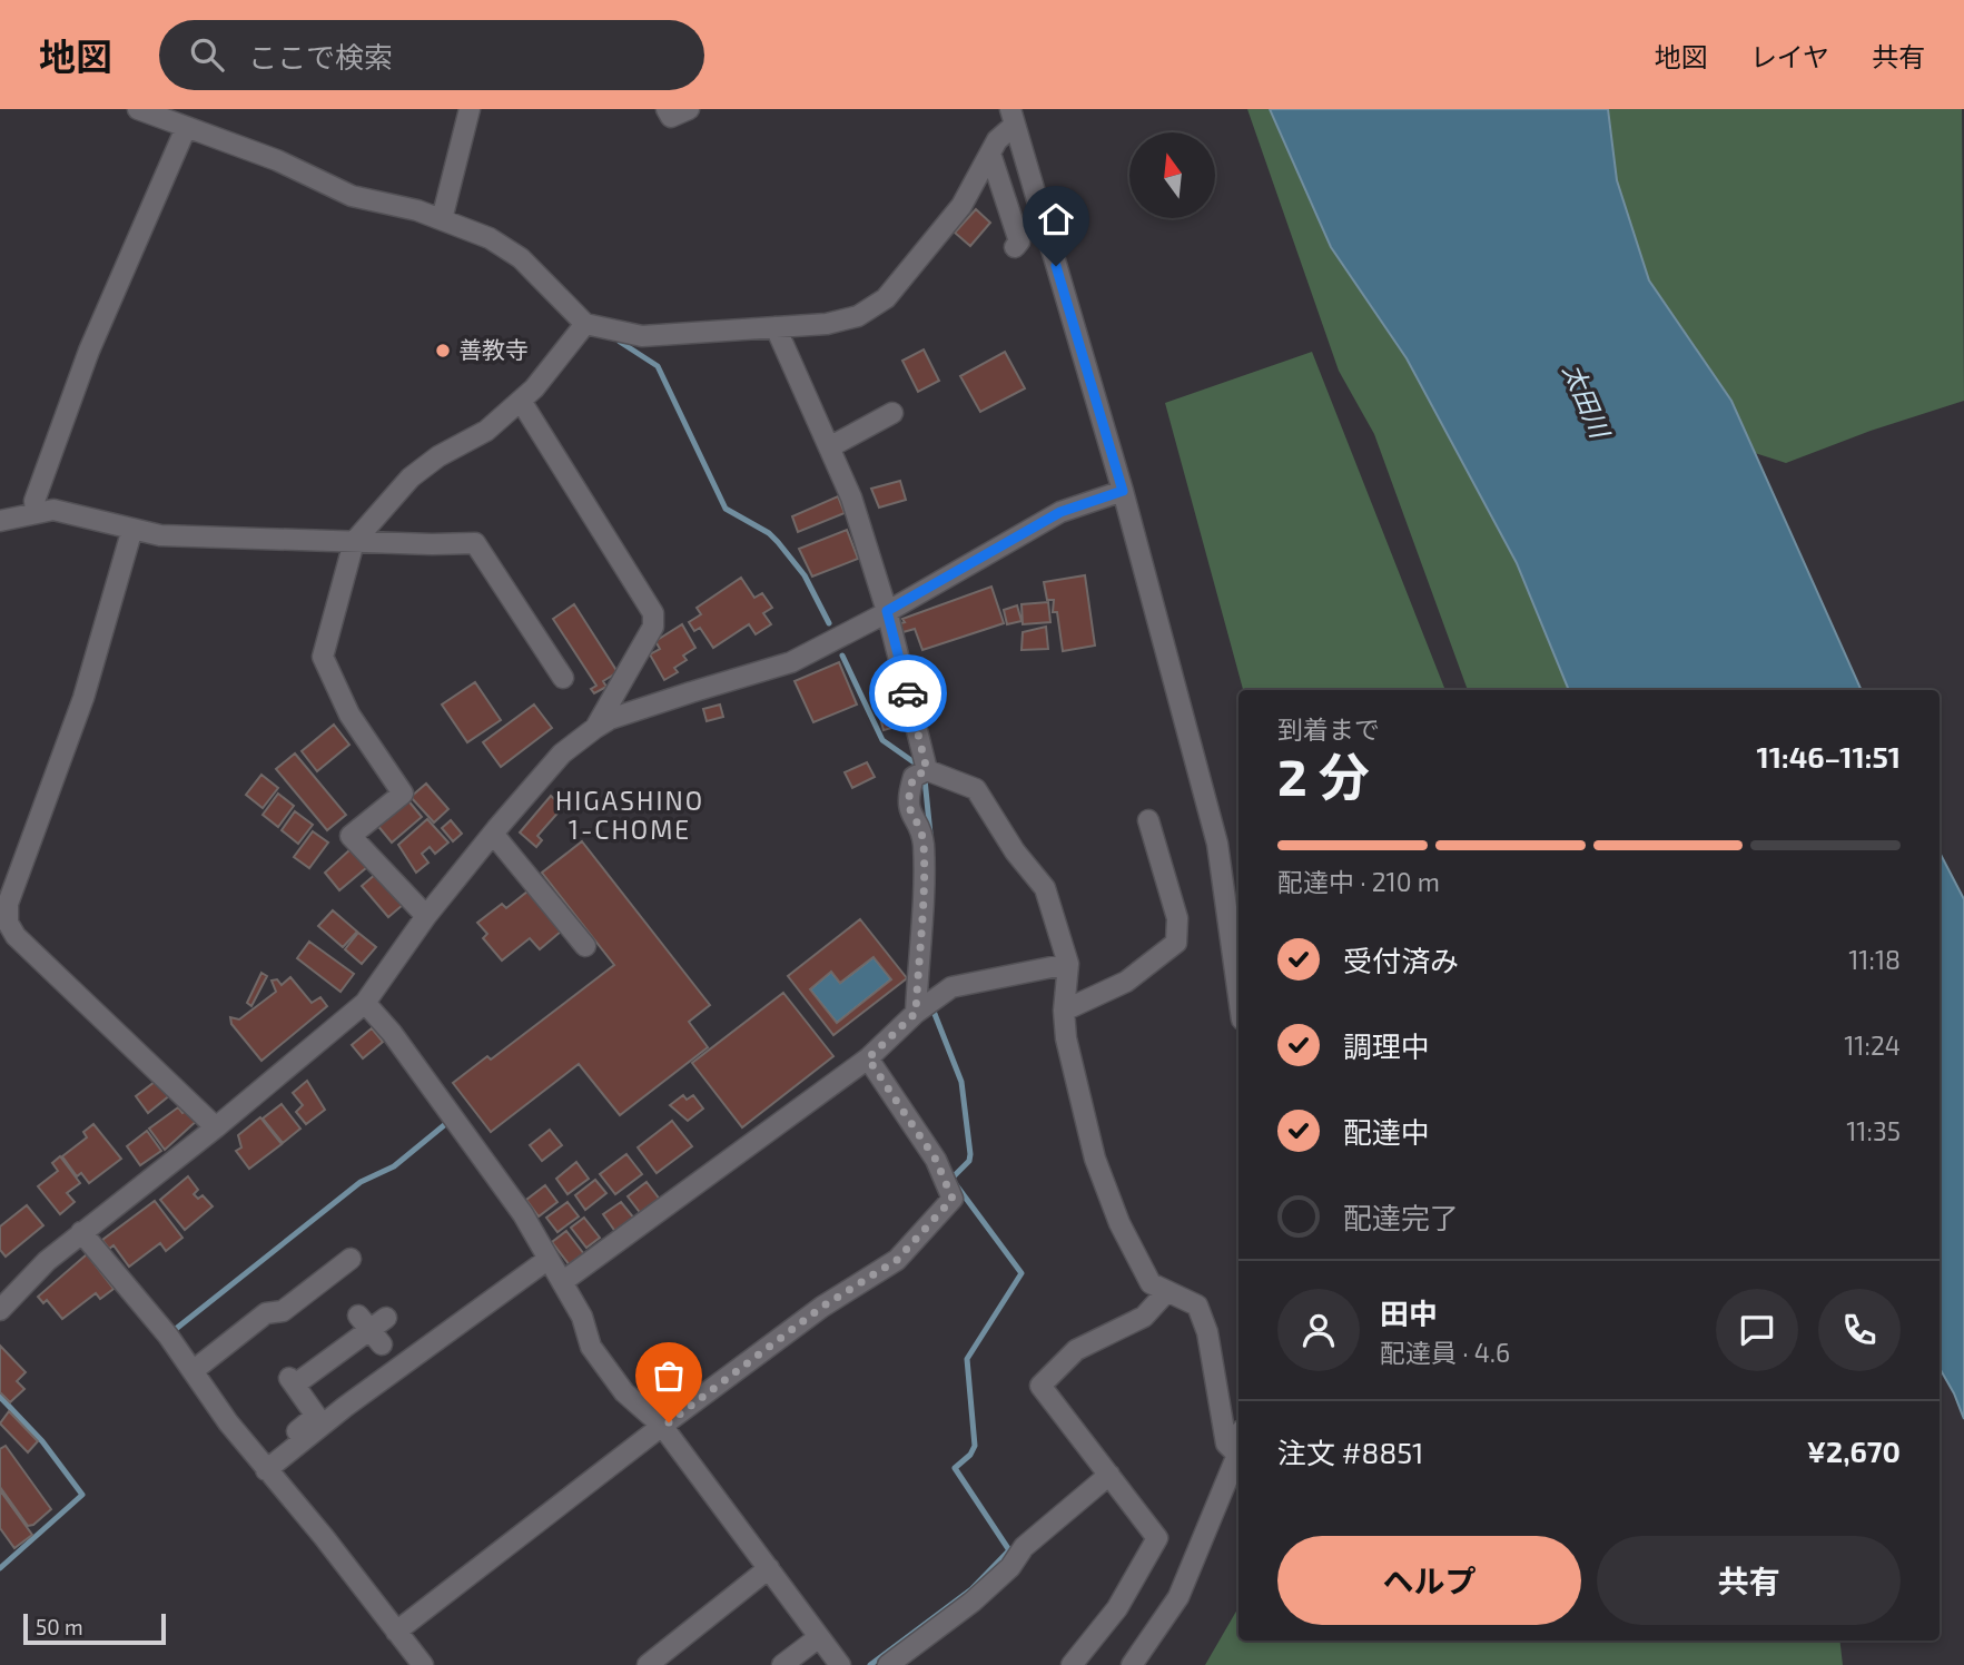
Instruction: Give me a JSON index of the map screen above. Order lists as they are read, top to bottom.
{
  "districts": ["HIGASHINO 1-CHOME"],
  "water": ["太田川"],
  "places": ["善教寺"],
  "scale_bar": "50 m",
  "north": "top",
  "page": {
    "header": "地図",
    "search": "ここで検索",
    "nav": ["地図", "レイヤ", "共有"],
    "heading": ["2 分", "到着まで", "11:46–11:51"],
    "panel": [
      "田中",
      "配達員 · 4.6",
      "注文 #8851",
      "¥2,670"
    ],
    "bar": "配達中 · 210 m",
    "list": [
      ["受付済み", "11:18"],
      ["調理中", "11:24"],
      ["配達中", "11:35"],
      "配達完了"
    ],
    "buttons": ["ヘルプ", "共有"],
    "scale": "50 m"
  }
}
